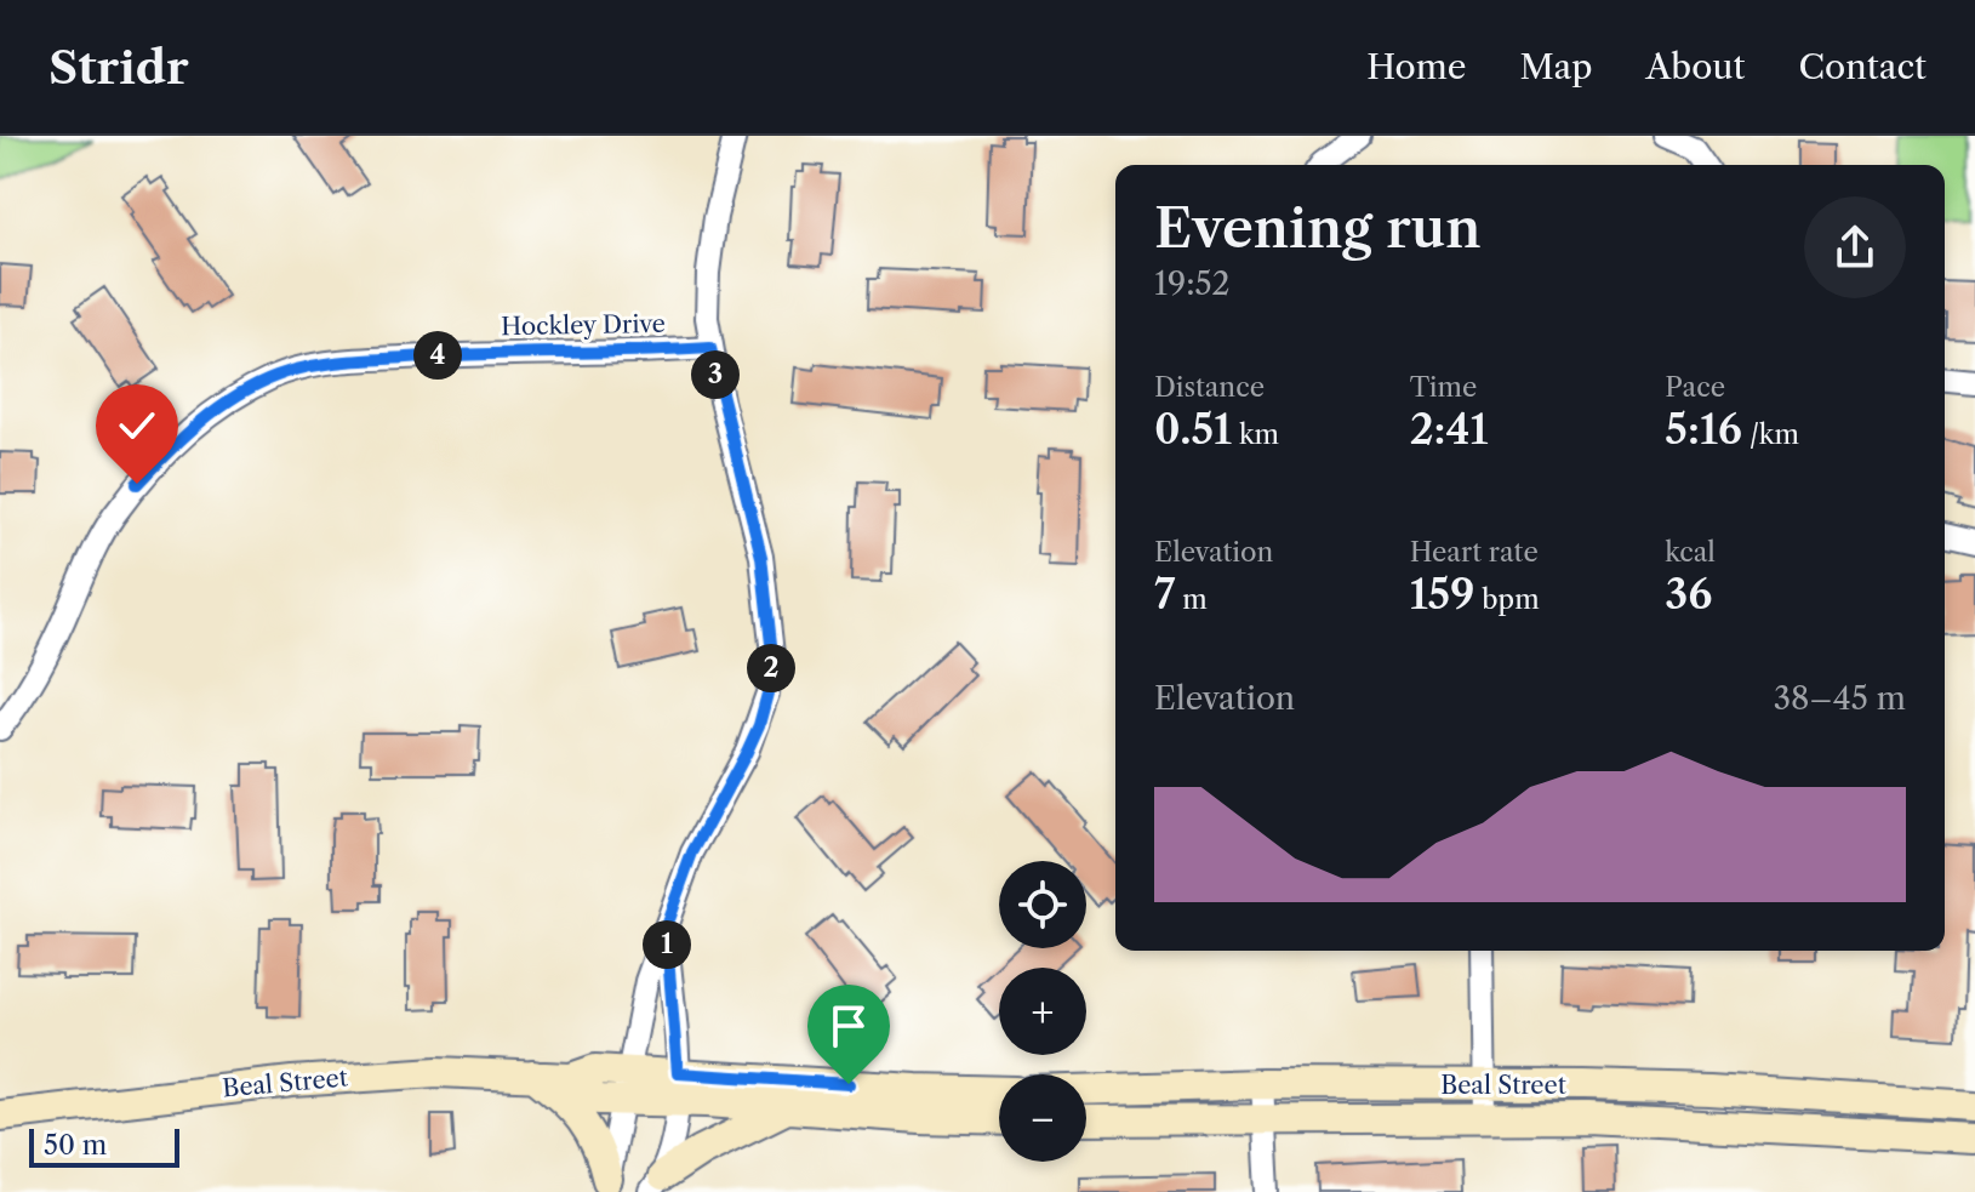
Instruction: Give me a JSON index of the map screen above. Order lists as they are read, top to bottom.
{
  "streets": {
    "street": ["Hockley Drive", "Beal Street"]
  },
  "scale_bar": "50 m",
  "page": {
    "header": "Stridr",
    "nav": [
      "Home",
      "Map",
      "About",
      "Contact"
    ],
    "heading": ["Evening run", "19:52"],
    "stats": [
      ["Distance", "0.51 km"],
      ["Time", "2:41"],
      ["Pace", "5:16 /km"],
      ["Elevation", "7 m"],
      ["Heart rate", "159 bpm"],
      ["kcal", "36"]
    ],
    "pins": [
      "4",
      "3",
      "2",
      "1"
    ],
    "chart": ["Elevation", "38–45 m"],
    "map_buttons": ["+", "−"],
    "scale": "50 m"
  }
}
